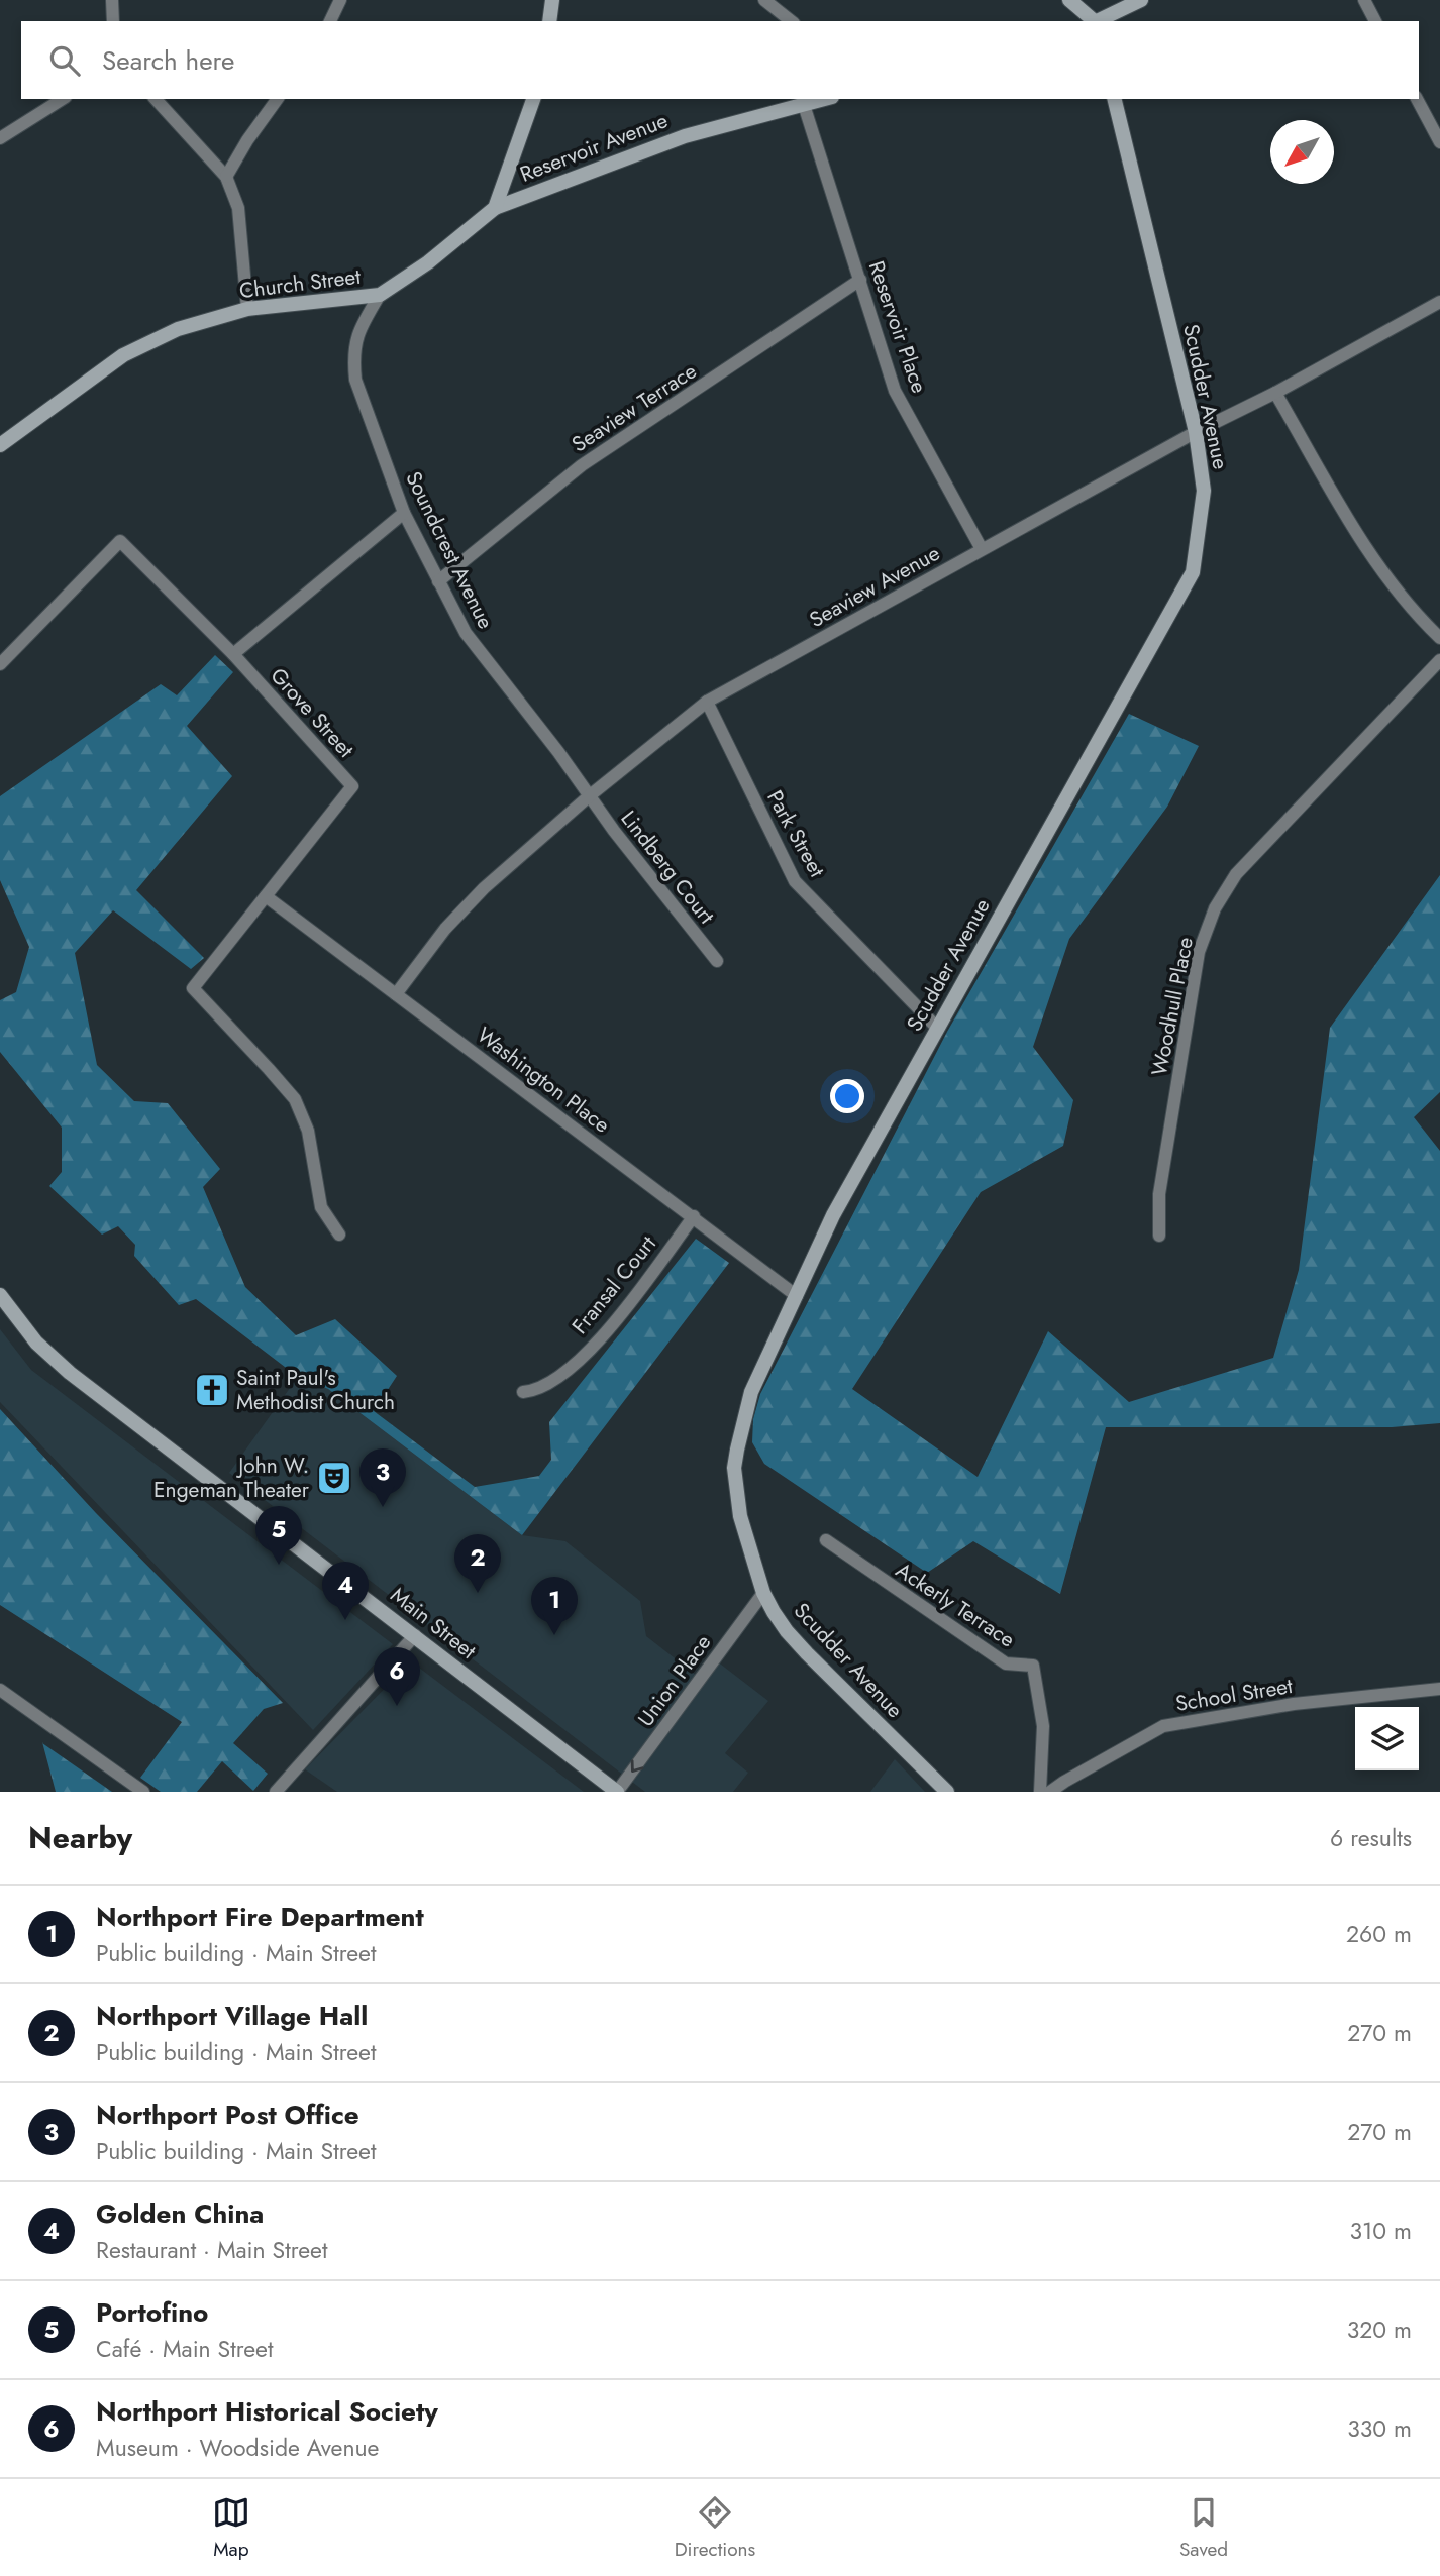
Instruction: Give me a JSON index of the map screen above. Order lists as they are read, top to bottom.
{
  "streets": {
    "street": [
      "Reservoir Avenue",
      "Church Street",
      "Reservoir Place",
      "Scudder Avenue",
      "Seaview Terrace",
      "Soundcrest Avenue",
      "Seaview Avenue",
      "Grove Street",
      "Park Street",
      "Lindberg Court",
      "Woodhull Place",
      "Washington Place",
      "Fransal Court",
      "Ackerly Terrace",
      "Main Street",
      "Union Place",
      "School Street"
    ]
  },
  "crossings": [
    ["Reservoir Avenue", "Church Street"],
    ["Reservoir Avenue", "Reservoir Place"],
    ["Church Street", "Soundcrest Avenue"],
    ["Reservoir Place", "Seaview Terrace"],
    ["Reservoir Place", "Seaview Avenue"],
    ["Scudder Avenue", "Seaview Avenue"],
    ["Scudder Avenue", "Park Street"],
    ["Scudder Avenue", "Washington Place"],
    ["Scudder Avenue", "Union Place"],
    ["Seaview Terrace", "Soundcrest Avenue"],
    ["Soundcrest Avenue", "Seaview Avenue"],
    ["Soundcrest Avenue", "Lindberg Court"],
    ["Seaview Avenue", "Park Street"],
    ["Seaview Avenue", "Lindberg Court"],
    ["Seaview Avenue", "Washington Place"],
    ["Grove Street", "Washington Place"],
    ["Washington Place", "Fransal Court"],
    ["Main Street", "Union Place"]
  ],
  "one_way": ["Union Place"],
  "places": {
    "church": ["Saint Paul's Methodist Church"],
    "theatre": ["John W. Engeman Theater"]
  },
  "north": "bottom left",
  "page": {
    "search": "Search here",
    "pins": [
      "3",
      "5",
      "2",
      "4",
      "1",
      "6"
    ],
    "heading": ["Nearby", "6 results"],
    "list": [
      {
        "mark": "1",
        "name": "Northport Fire Department",
        "note": "Public building · Main Street",
        "value": "260 m"
      },
      {
        "mark": "2",
        "name": "Northport Village Hall",
        "note": "Public building · Main Street",
        "value": "270 m"
      },
      {
        "mark": "3",
        "name": "Northport Post Office",
        "note": "Public building · Main Street",
        "value": "270 m"
      },
      {
        "mark": "4",
        "name": "Golden China",
        "note": "Restaurant · Main Street",
        "value": "310 m"
      },
      {
        "mark": "5",
        "name": "Portofino",
        "note": "Café · Main Street",
        "value": "320 m"
      },
      {
        "mark": "6",
        "name": "Northport Historical Society",
        "note": "Museum · Woodside Avenue",
        "value": "330 m"
      }
    ],
    "nav": ["Map", "Directions", "Saved"]
  }
}
